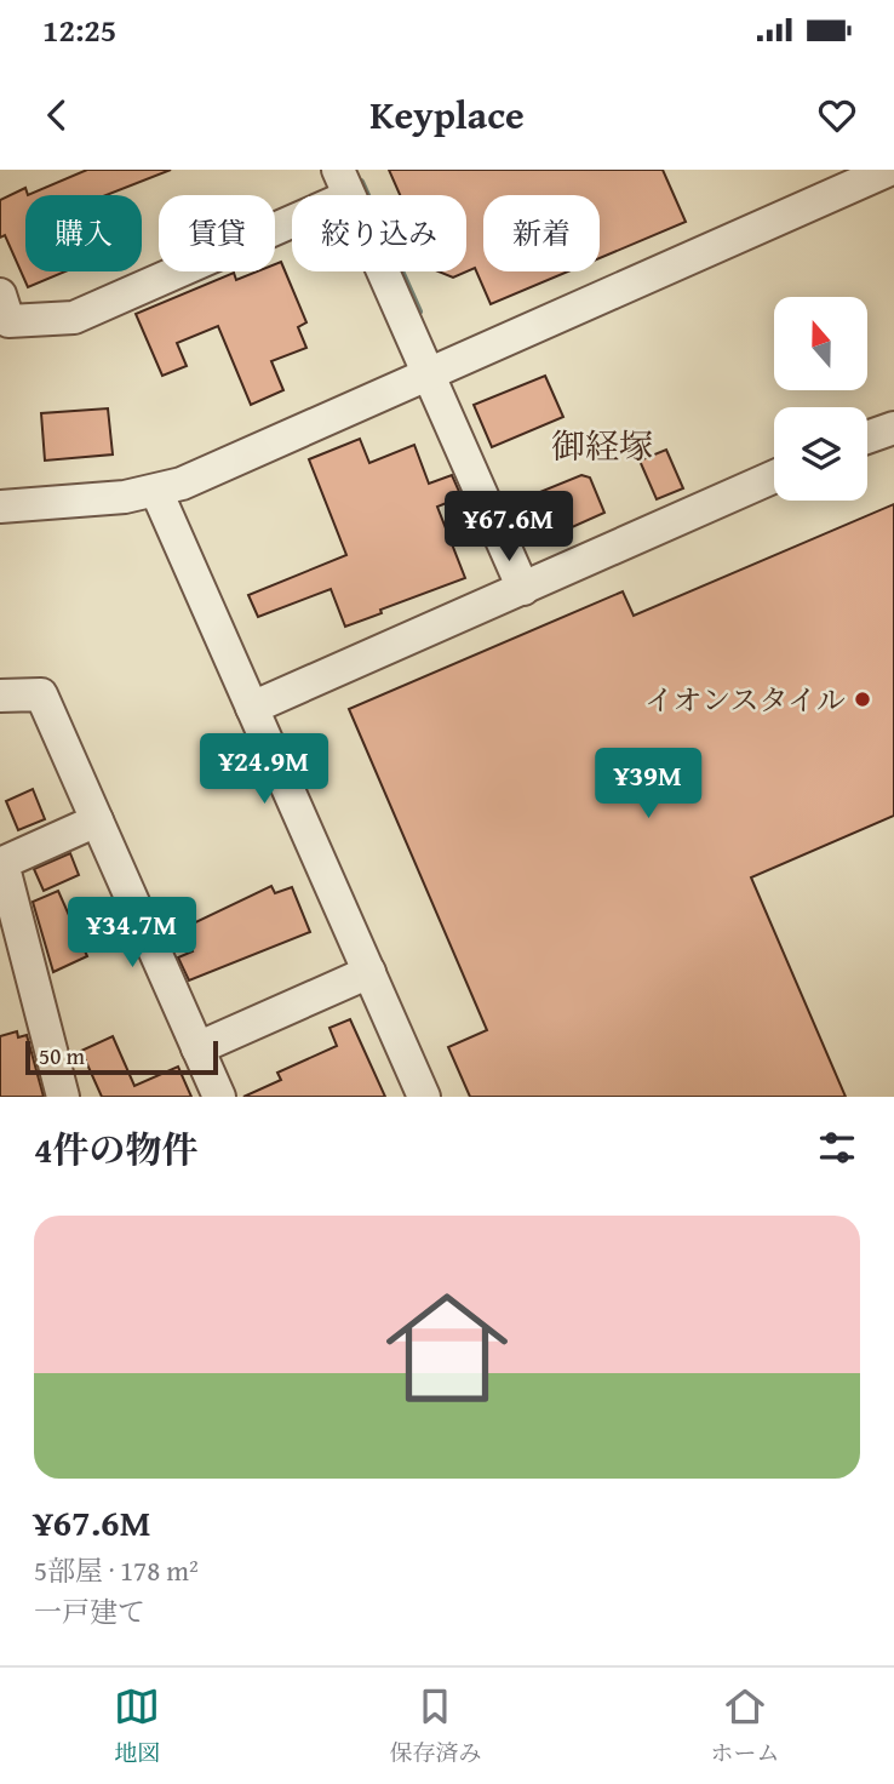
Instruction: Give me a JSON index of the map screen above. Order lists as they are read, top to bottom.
{
  "districts": ["御経塚"],
  "places": ["イオンスタイル"],
  "scale_bar": "50 m",
  "north": "top",
  "page": {
    "status": "12:25",
    "header": "Keyplace",
    "chip": [
      "購入",
      "賃貸",
      "絞り込み",
      "新着"
    ],
    "price": [
      "¥67.6M",
      "¥24.9M",
      "¥39M",
      "¥34.7M"
    ],
    "scale": "50 m",
    "heading": "4件の物件",
    "list": [
      {
        "name": "¥67.6M",
        "note": "5部屋 · 178 m² · 一戸建て"
      }
    ],
    "tabs": ["地図", "保存済み", "ホーム"]
  }
}
